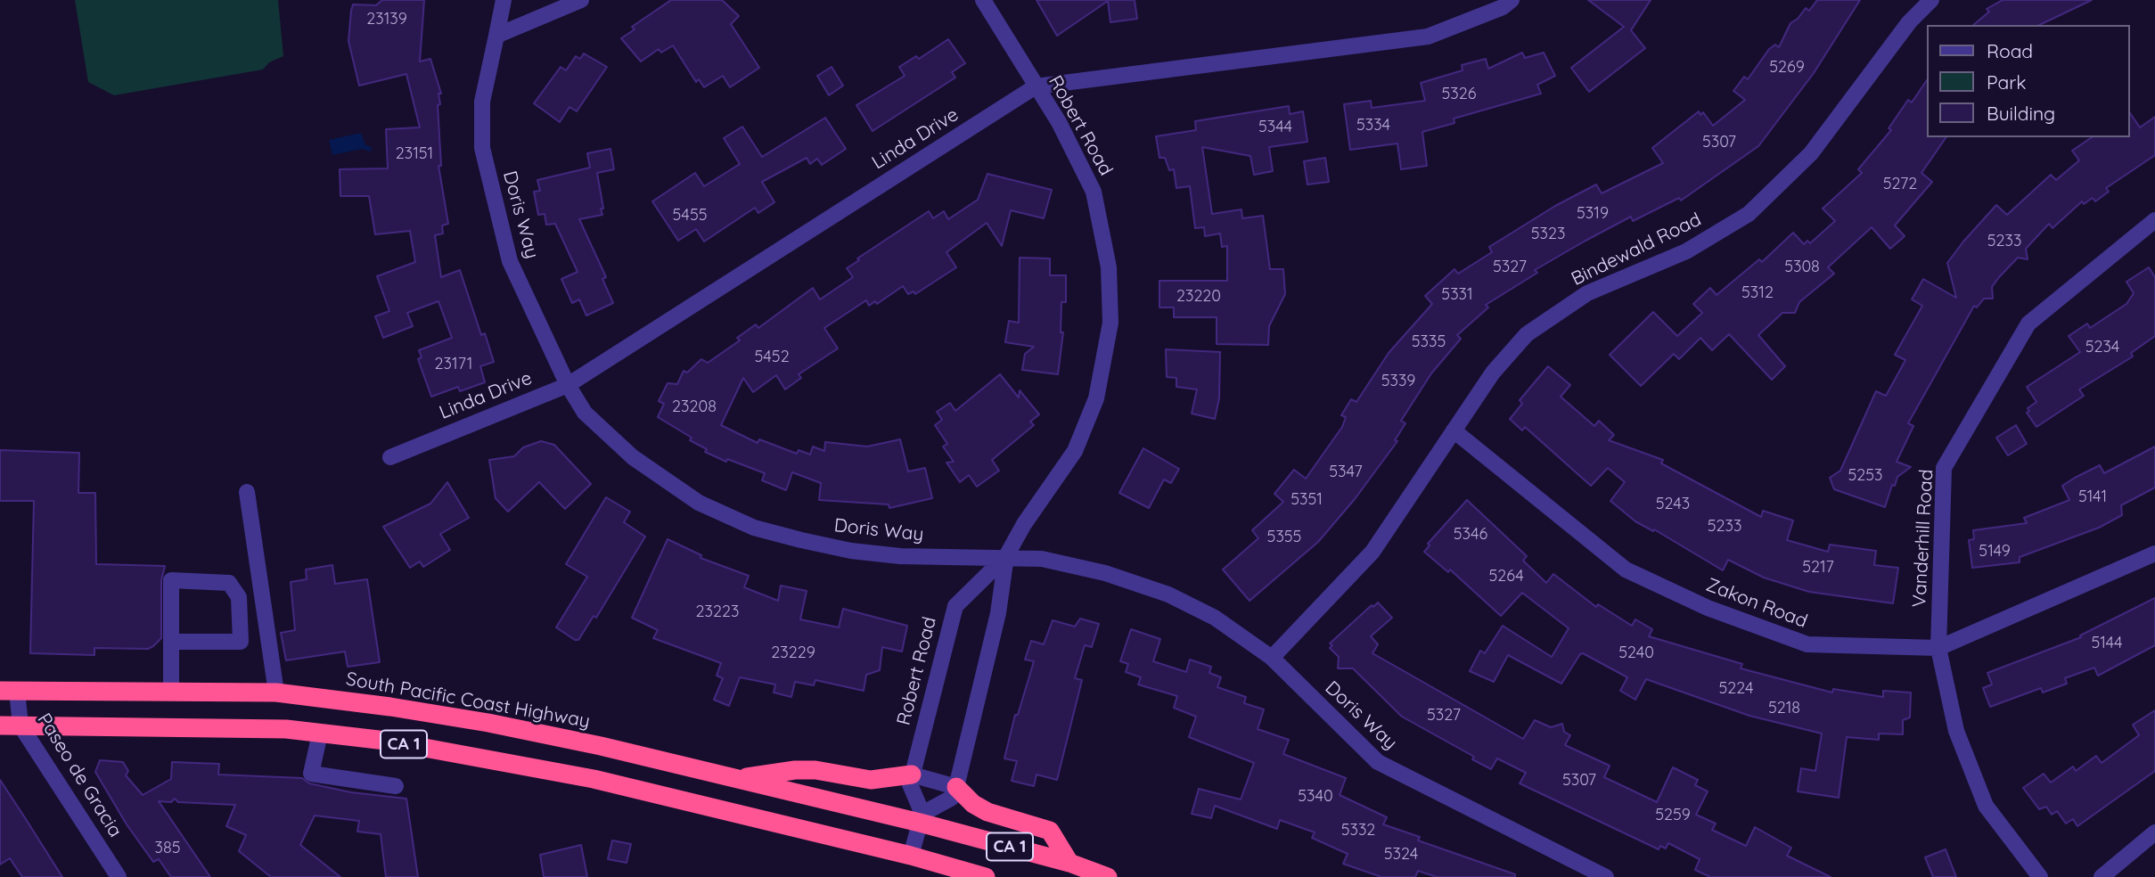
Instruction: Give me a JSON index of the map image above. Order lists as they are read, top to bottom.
{
  "streets": {
    "highway": ["South Pacific Coast Highway", "CA 1"],
    "street": [
      "Robert Road",
      "Linda Drive",
      "Doris Way",
      "Bindewald Road",
      "Vanderhill Road",
      "Zakon Road",
      "Paseo de Gracia"
    ]
  },
  "crossings": [
    ["Robert Road", "Linda Drive"],
    ["Robert Road", "Doris Way"],
    ["Robert Road", "South Pacific Coast Highway"],
    ["Robert Road", "CA 1"],
    ["Linda Drive", "Doris Way"],
    ["Doris Way", "Bindewald Road"],
    ["Bindewald Road", "Zakon Road"],
    ["Vanderhill Road", "Zakon Road"],
    ["South Pacific Coast Highway", "CA 1"],
    ["South Pacific Coast Highway", "Paseo de Gracia"],
    ["CA 1", "Paseo de Gracia"]
  ],
  "house_numbers": [
    "23139",
    "5269",
    "5326",
    "5334",
    "5344",
    "5307",
    "23151",
    "5272",
    "5319",
    "5455",
    "5323",
    "5233",
    "5327",
    "5308",
    "5312",
    "5331",
    "23220",
    "5335",
    "5234",
    "5452",
    "23171",
    "5339",
    "23208",
    "5347",
    "5253",
    "5141",
    "5351",
    "5243",
    "5233",
    "5346",
    "5355",
    "5149",
    "5217",
    "5264",
    "23223",
    "5144",
    "23229",
    "5240",
    "5224",
    "5218",
    "5327",
    "5307",
    "5340",
    "5259",
    "5332",
    "385",
    "5324"
  ],
  "legend": ["Road", "Park", "Building"]
}
